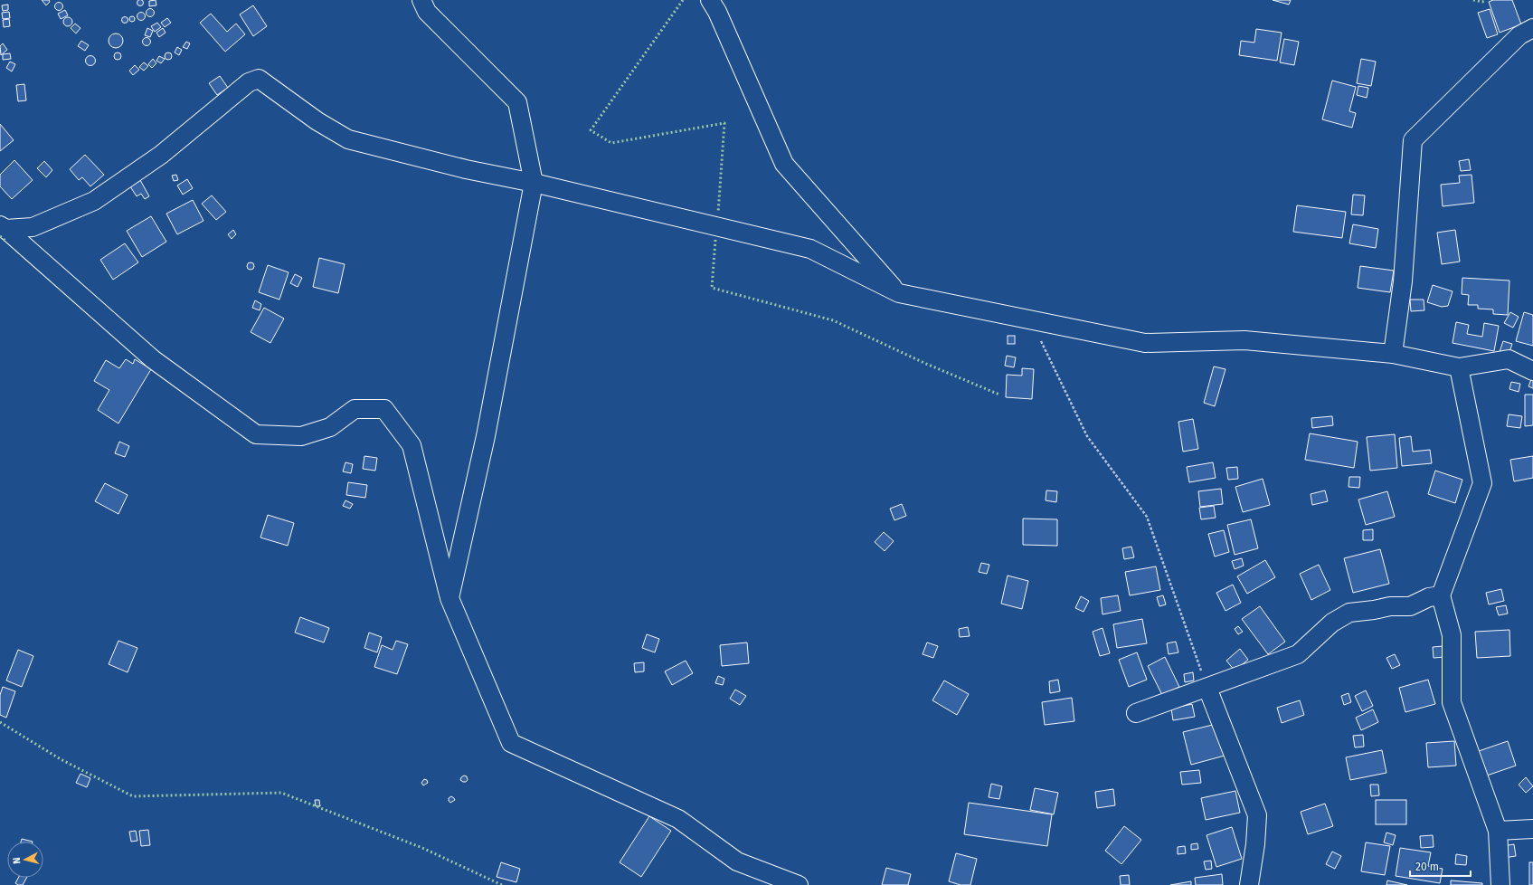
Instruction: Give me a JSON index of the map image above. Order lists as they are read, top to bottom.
{
  "scale_bar": "20 m",
  "north": "left"
}
